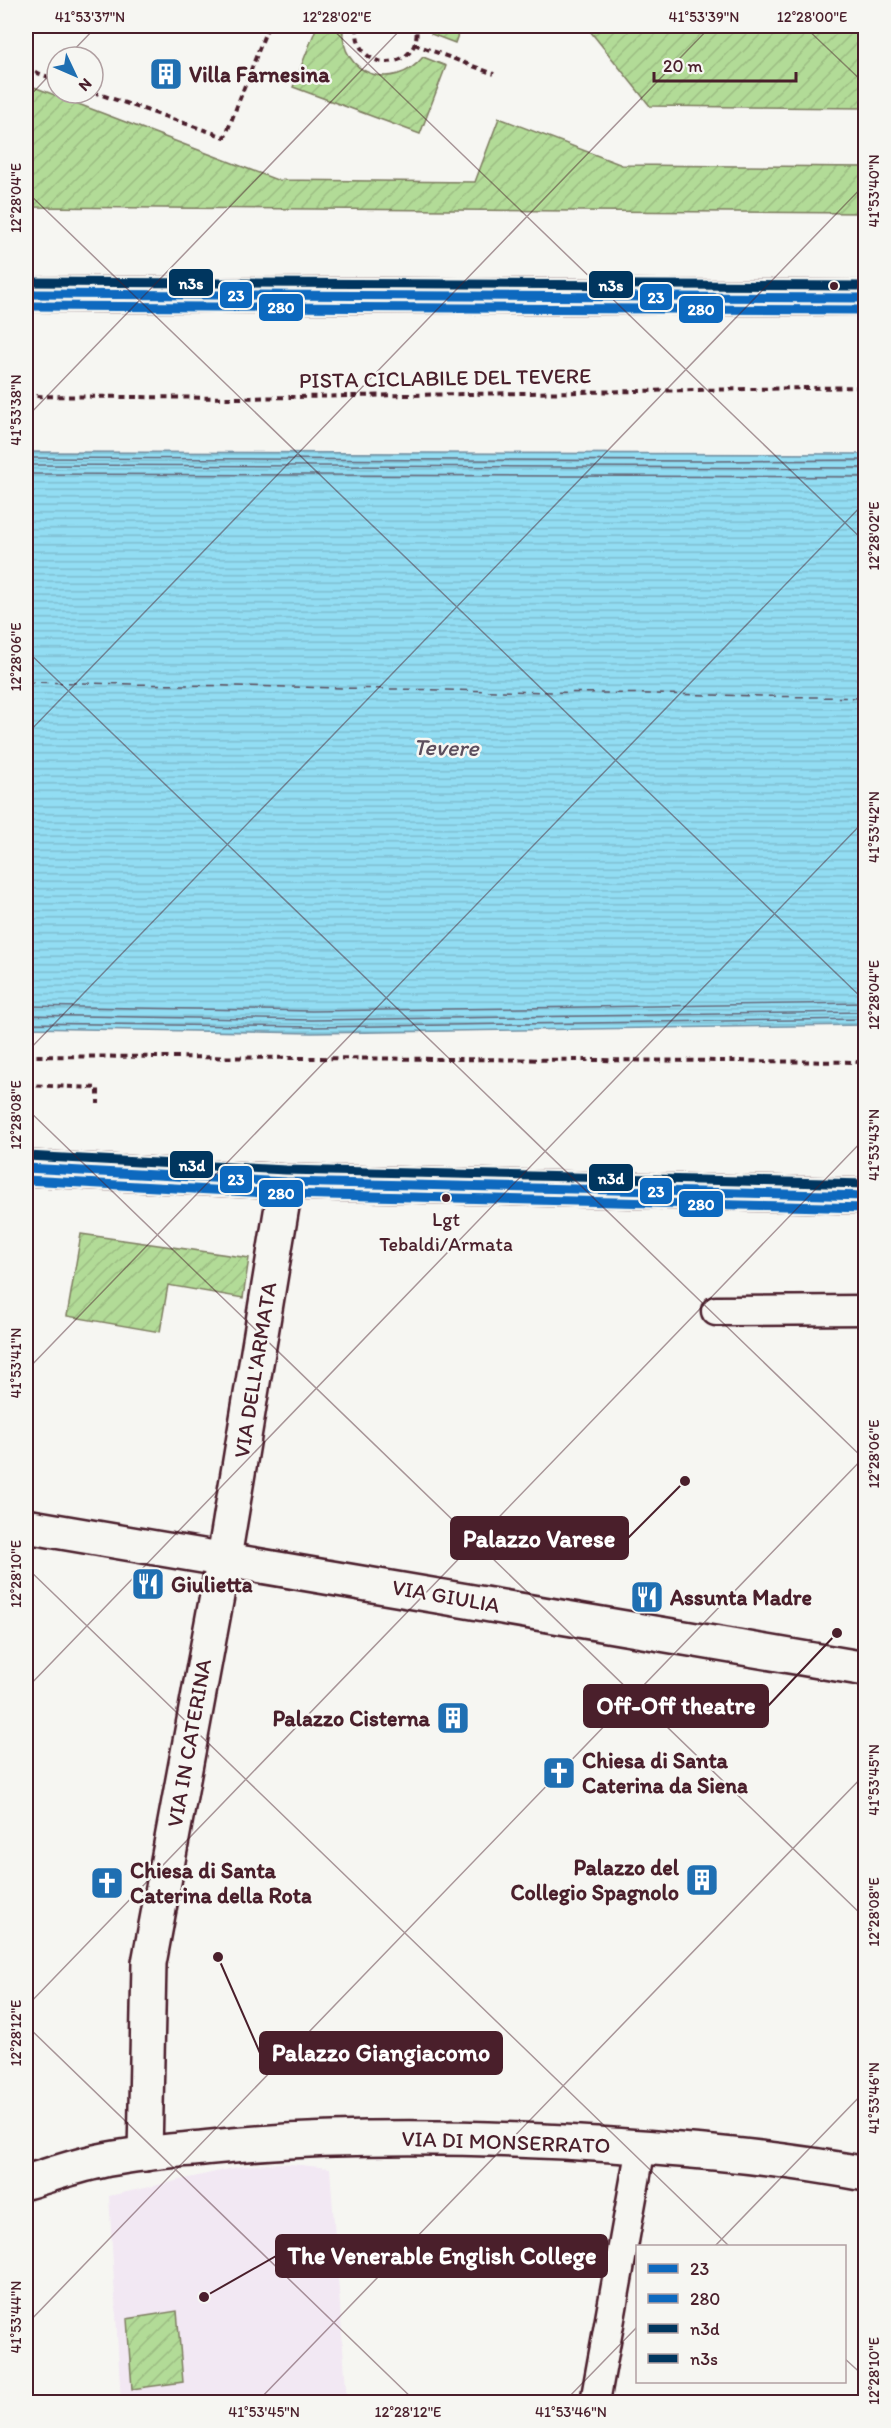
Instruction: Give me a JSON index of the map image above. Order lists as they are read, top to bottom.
{
  "streets": {
    "street": [
      "VIA DELL'ARMATA",
      "VIA GIULIA",
      "VIA IN CATERINA",
      "VIA DI MONSERRATO"
    ],
    "path": ["PISTA CICLABILE DEL TEVERE"]
  },
  "crossings": [
    ["VIA DELL'ARMATA", "VIA GIULIA"],
    ["VIA DELL'ARMATA", "VIA IN CATERINA"],
    ["VIA GIULIA", "VIA IN CATERINA"],
    ["VIA IN CATERINA", "VIA DI MONSERRATO"]
  ],
  "water": ["Tevere"],
  "places": {
    "building": ["Villa Farnesina", "Palazzo Cisterna", "Palazzo del Collegio Spagnolo"],
    "other": [
      "Lgt Tebaldi/Armata",
      "Palazzo Varese",
      "Off-Off theatre",
      "Palazzo Giangiacomo",
      "The Venerable English College"
    ],
    "restaurant": ["Giulietta", "Assunta Madre"],
    "church": ["Chiesa di Santa Caterina da Siena", "Chiesa di Santa Caterina della Rota"]
  },
  "lines": [
    "transit line n3s",
    "transit line 23",
    "transit line 280",
    "transit line n3d"
  ],
  "legend": [
    "23",
    "280",
    "n3d",
    "n3s"
  ],
  "scale_bar": "20 m",
  "north": "bottom right",
  "coordinates": [
    "41°53'37\"N",
    "12°28'02\"E",
    "41°53'39\"N",
    "12°28'00\"E",
    "41°53'40\"N",
    "12°28'04\"E",
    "41°53'38\"N",
    "12°28'06\"E",
    "41°53'42\"N",
    "12°28'08\"E",
    "41°53'43\"N",
    "41°53'41\"N",
    "12°28'10\"E",
    "41°53'45\"N",
    "12°28'12\"E",
    "41°53'46\"N",
    "41°53'44\"N"
  ]
}
